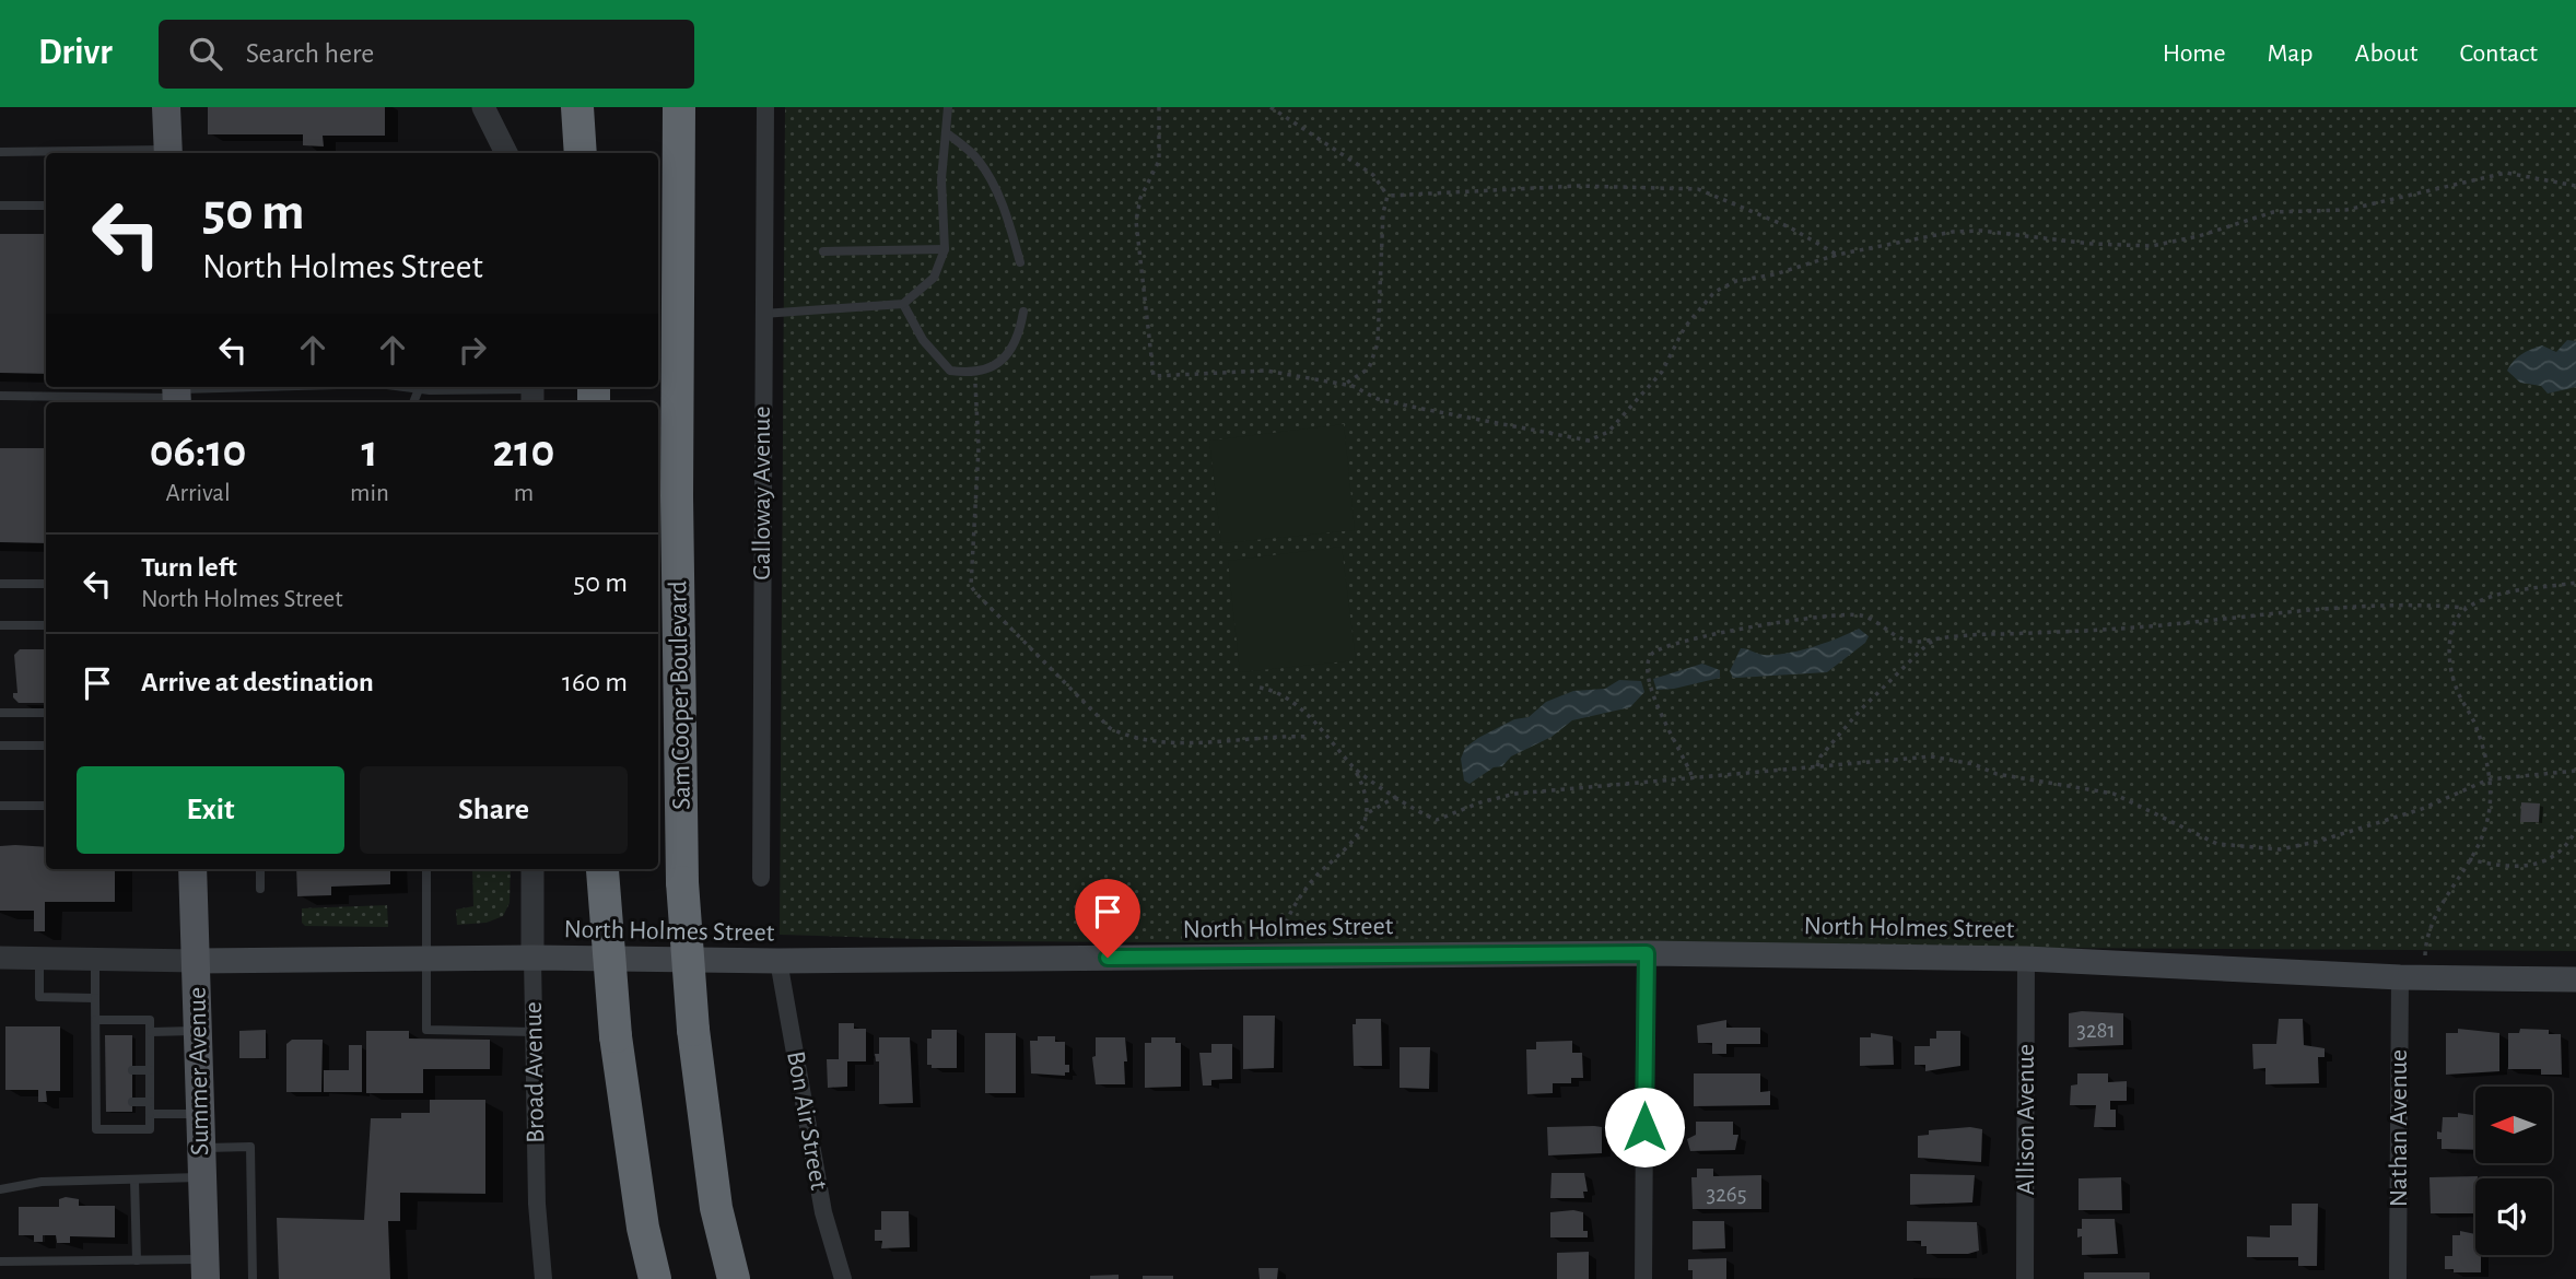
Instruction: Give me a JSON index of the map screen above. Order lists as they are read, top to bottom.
{
  "streets": {
    "highway": ["Sam Cooper Boulevard"],
    "main road": ["North Holmes Street", "Summer Avenue"],
    "street": [
      "Galloway Avenue",
      "Broad Avenue",
      "Allison Avenue",
      "Bon Air Street",
      "Nathan Avenue"
    ]
  },
  "crossings": [
    ["North Holmes Street", "Summer Avenue"],
    ["North Holmes Street", "Broad Avenue"],
    ["North Holmes Street", "Allison Avenue"],
    ["North Holmes Street", "Bon Air Street"],
    ["North Holmes Street", "Nathan Avenue"]
  ],
  "house_numbers": ["3281", "3265"],
  "north": "left",
  "page": {
    "header": "Drivr",
    "search": "Search here",
    "nav": [
      "Home",
      "Map",
      "About",
      "Contact"
    ],
    "turn": ["50 m", "North Holmes Street"],
    "eta": [
      "06:10",
      "Arrival",
      "1",
      "min",
      "210",
      "m"
    ],
    "list": [
      {
        "name": "Turn left",
        "note": "North Holmes Street",
        "value": "50 m"
      },
      {
        "name": "Arrive at destination",
        "value": "160 m"
      }
    ],
    "buttons": ["Exit", "Share"]
  }
}
